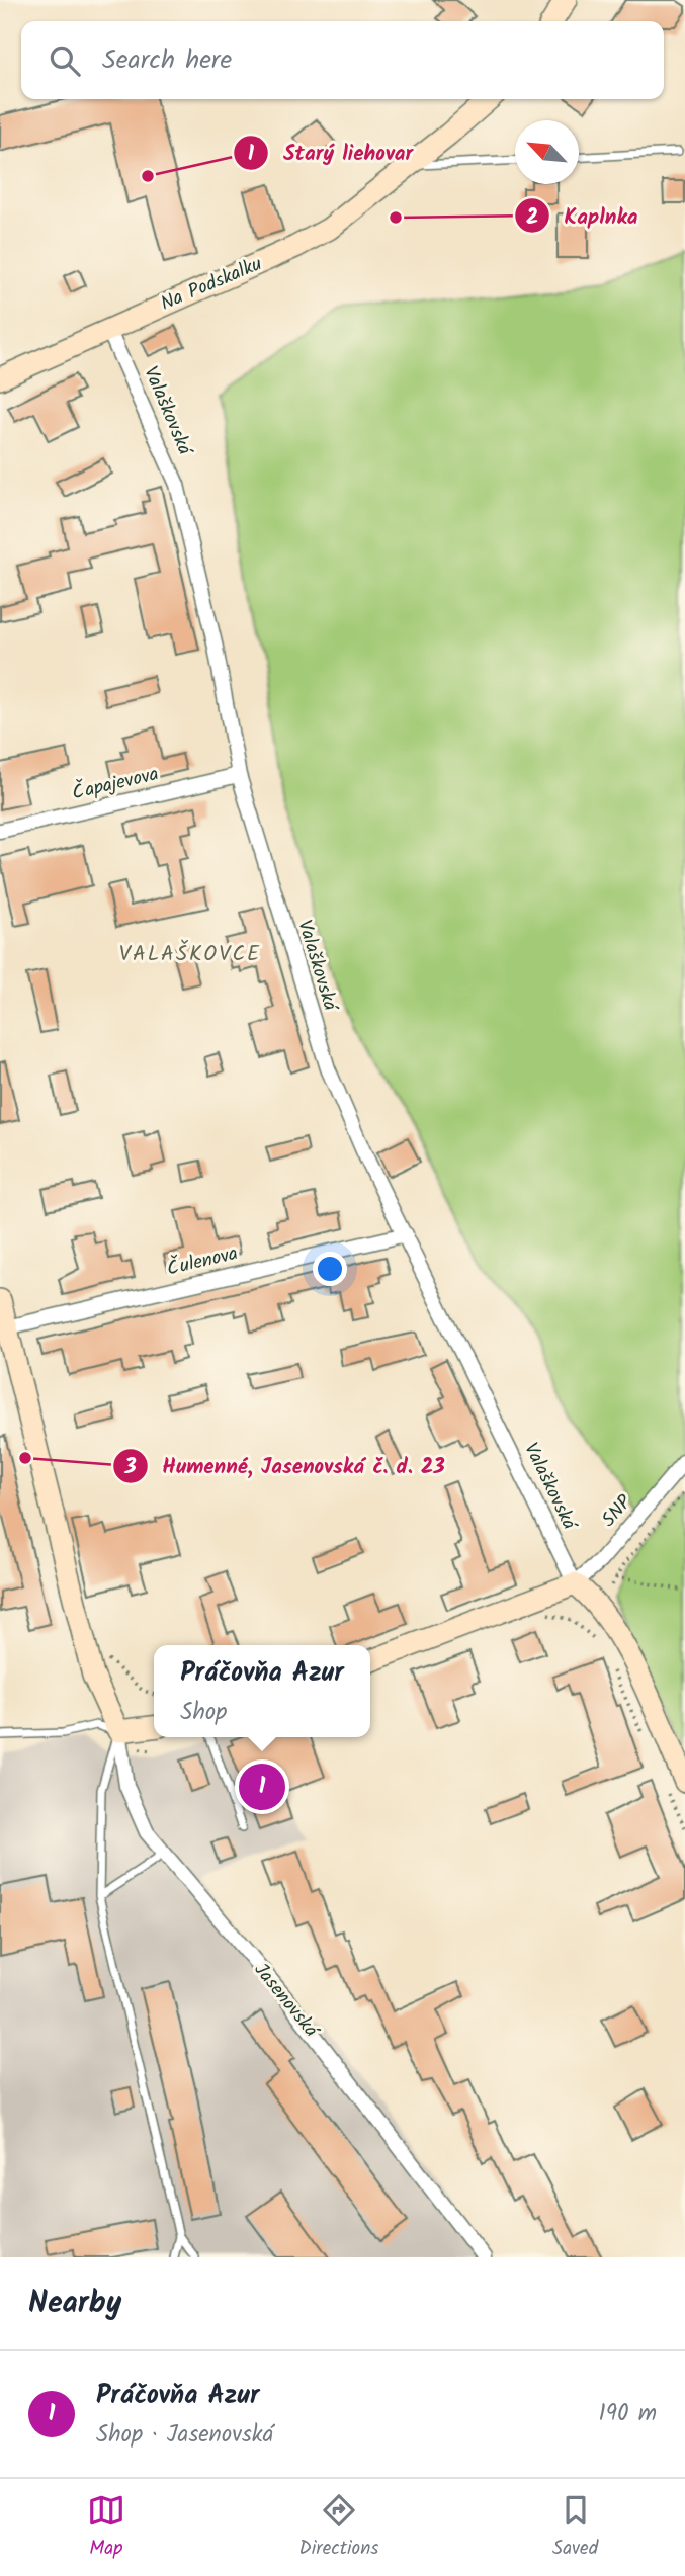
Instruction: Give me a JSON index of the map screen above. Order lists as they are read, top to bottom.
{
  "streets": {
    "street": [
      "Na Podskalku",
      "Valaškovská",
      "Čapajevova",
      "Čulenova",
      "SNP",
      "Jasenovská"
    ]
  },
  "crossings": [
    ["Na Podskalku", "Valaškovská"],
    ["Valaškovská", "Čapajevova"],
    ["Valaškovská", "Čulenova"],
    ["Valaškovská", "SNP"],
    ["Čulenova", "Jasenovská"]
  ],
  "districts": ["VALAŠKOVCE"],
  "places": ["Starý liehovar", "Kaplnka", "Humenné, Jasenovská č. d. 23"],
  "north": "top left",
  "page": {
    "search": "Search here",
    "popup": ["Práčovňa Azur", "Shop"],
    "pins": "1",
    "heading": "Nearby",
    "list": [
      {
        "mark": "1",
        "name": "Práčovňa Azur",
        "note": "Shop · Jasenovská",
        "value": "190 m"
      }
    ],
    "nav": ["Map", "Directions", "Saved"]
  }
}
